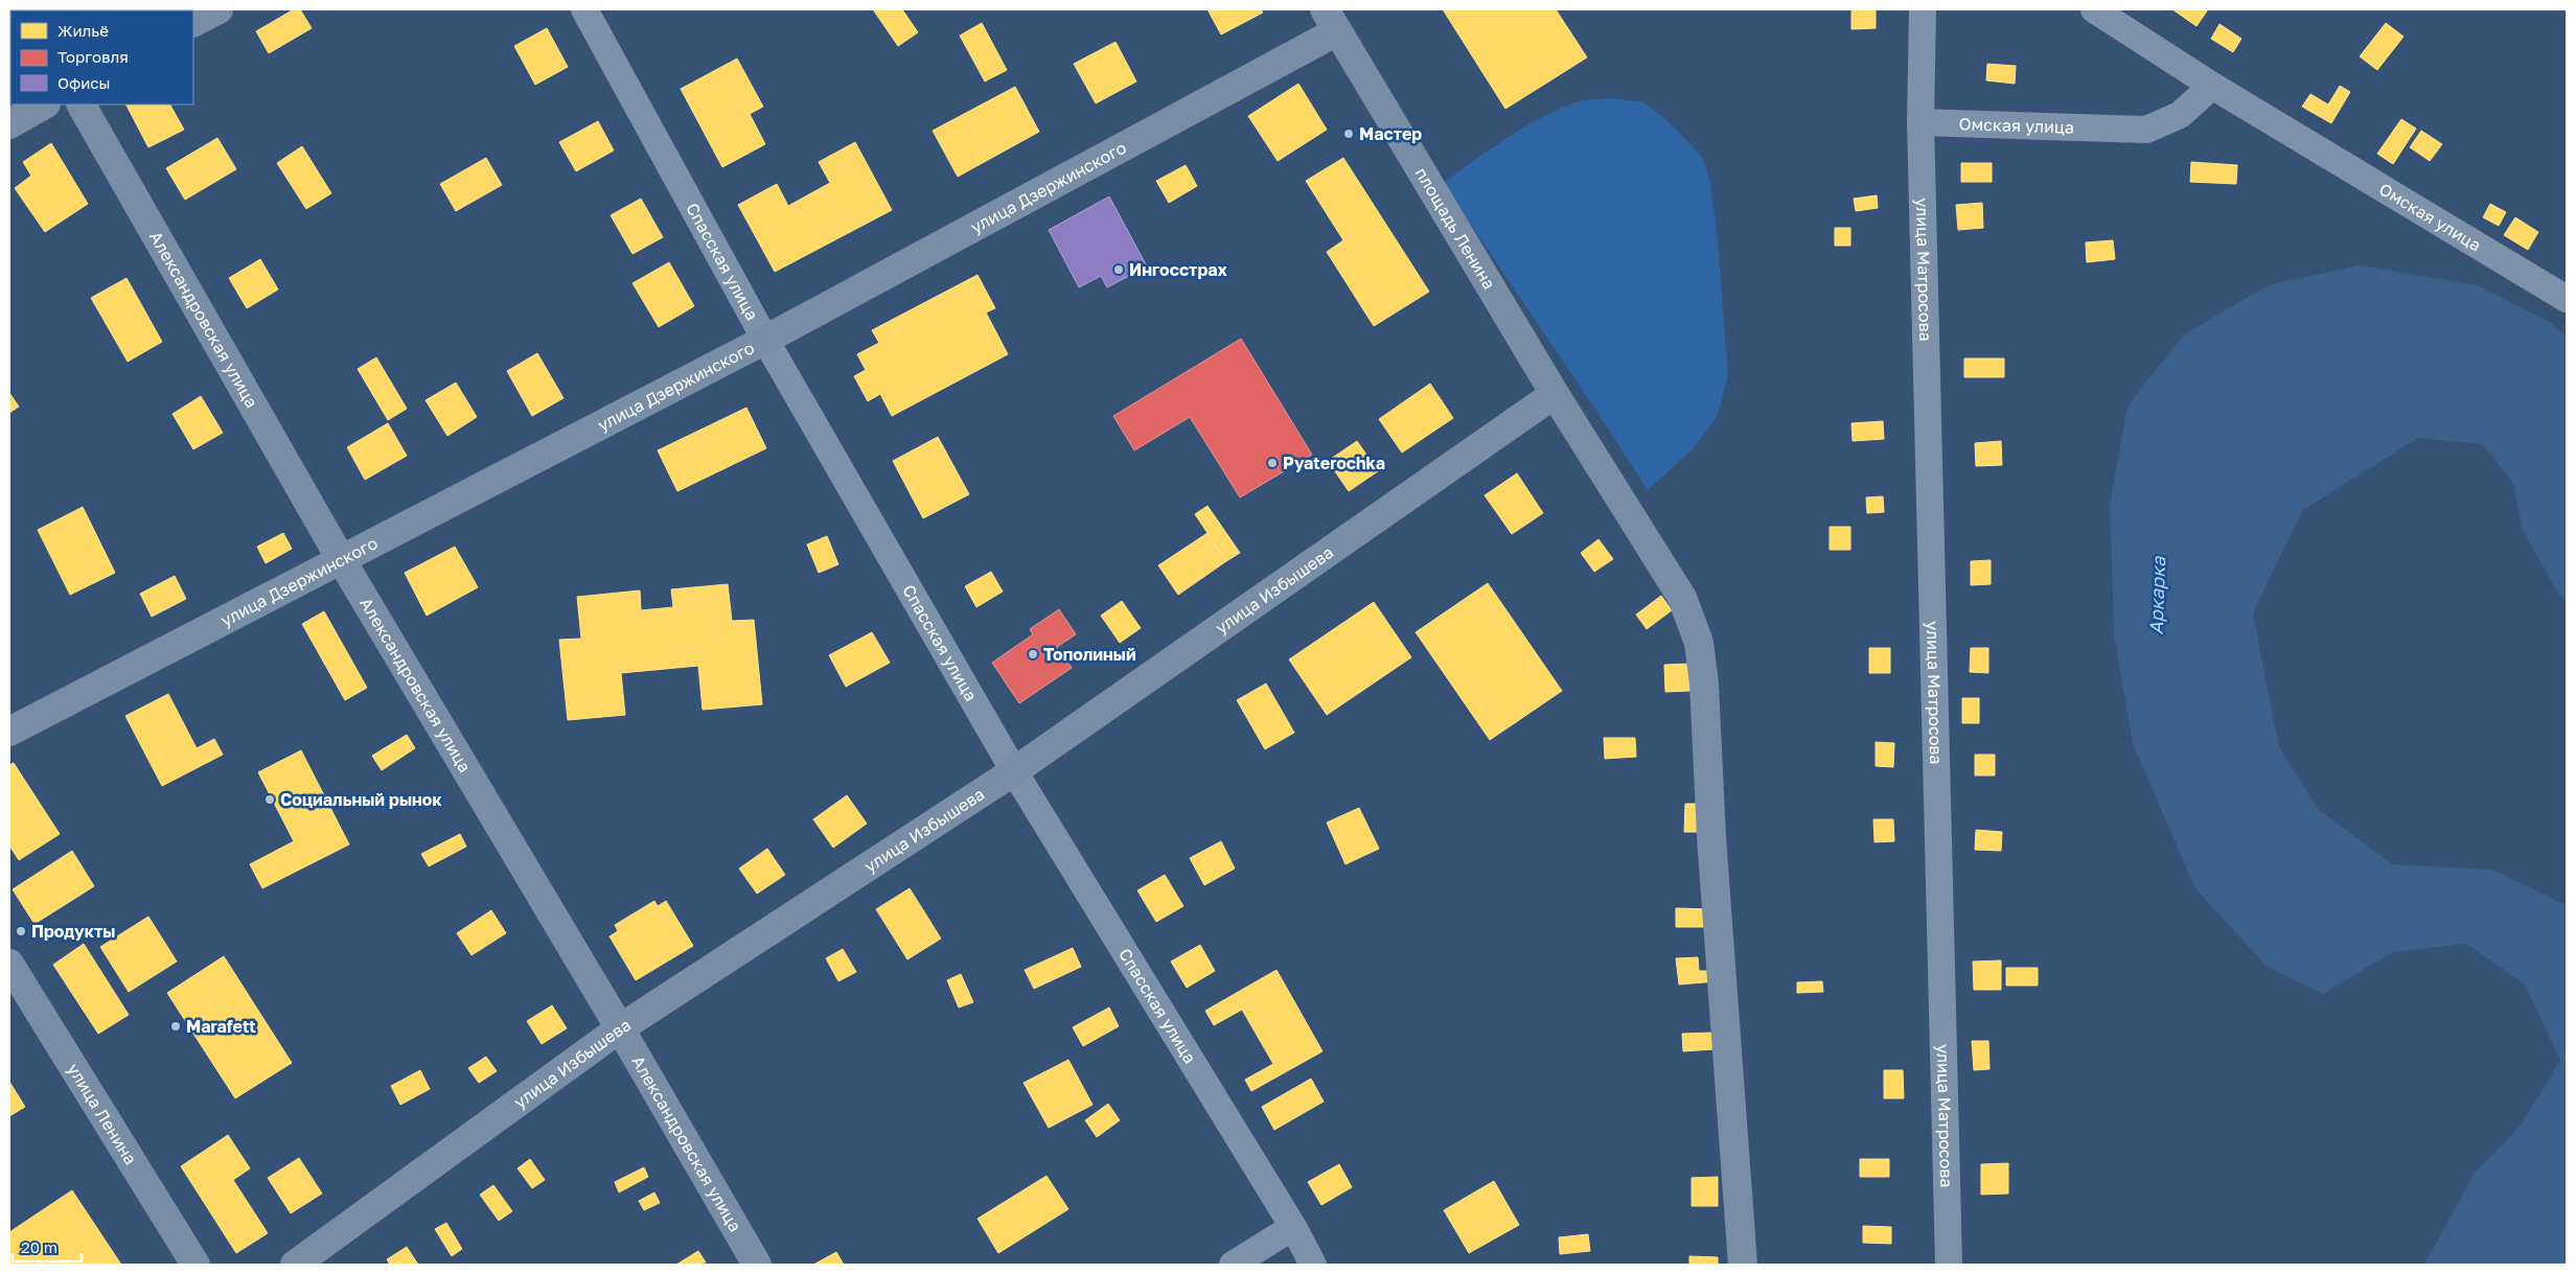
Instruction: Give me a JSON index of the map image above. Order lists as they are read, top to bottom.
{
  "streets": {
    "street": [
      "Омская улица",
      "улица Дзержинского",
      "площадь Ленина",
      "Спасская улица",
      "улица Матросова",
      "Александровская улица",
      "улица Избышева",
      "улица Ленина"
    ]
  },
  "crossings": [
    ["Омская улица", "улица Матросова"],
    ["улица Дзержинского", "площадь Ленина"],
    ["улица Дзержинского", "Спасская улица"],
    ["улица Дзержинского", "Александровская улица"],
    ["площадь Ленина", "улица Избышева"],
    ["Спасская улица", "улица Избышева"],
    ["Александровская улица", "улица Избышева"]
  ],
  "water": ["Аркарка"],
  "places": [
    "Мастер",
    "Ингосстрах",
    "Pyaterochka",
    "Тополиный",
    "Социальный рынок",
    "Продукты",
    "Marafett"
  ],
  "legend": ["Жильё", "Торговля", "Офисы"],
  "scale_bar": "20 m"
}
